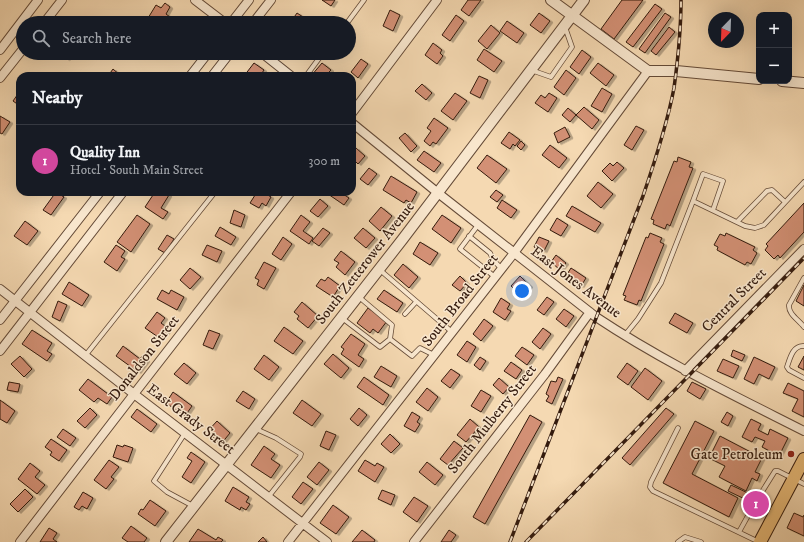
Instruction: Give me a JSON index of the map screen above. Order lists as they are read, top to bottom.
{
  "streets": {
    "street": [
      "South Zetterower Avenue",
      "East Jones Avenue",
      "South Broad Street",
      "Central Street",
      "Donaldson Street",
      "East Grady Street",
      "South Mulberry Street"
    ]
  },
  "crossings": [
    ["South Zetterower Avenue", "East Jones Avenue"],
    ["South Zetterower Avenue", "East Grady Street"],
    ["East Jones Avenue", "South Broad Street"],
    ["East Jones Avenue", "Central Street"],
    ["East Jones Avenue", "South Mulberry Street"],
    ["South Broad Street", "East Grady Street"],
    ["Donaldson Street", "East Grady Street"]
  ],
  "places": ["Gate Petroleum"],
  "north": "bottom left",
  "page": {
    "map_buttons": ["+", "−"],
    "search": "Search here",
    "heading": "Nearby",
    "list": [
      {
        "mark": "1",
        "name": "Quality Inn",
        "note": "Hotel · South Main Street",
        "value": "300 m"
      }
    ],
    "pins": "1"
  }
}
